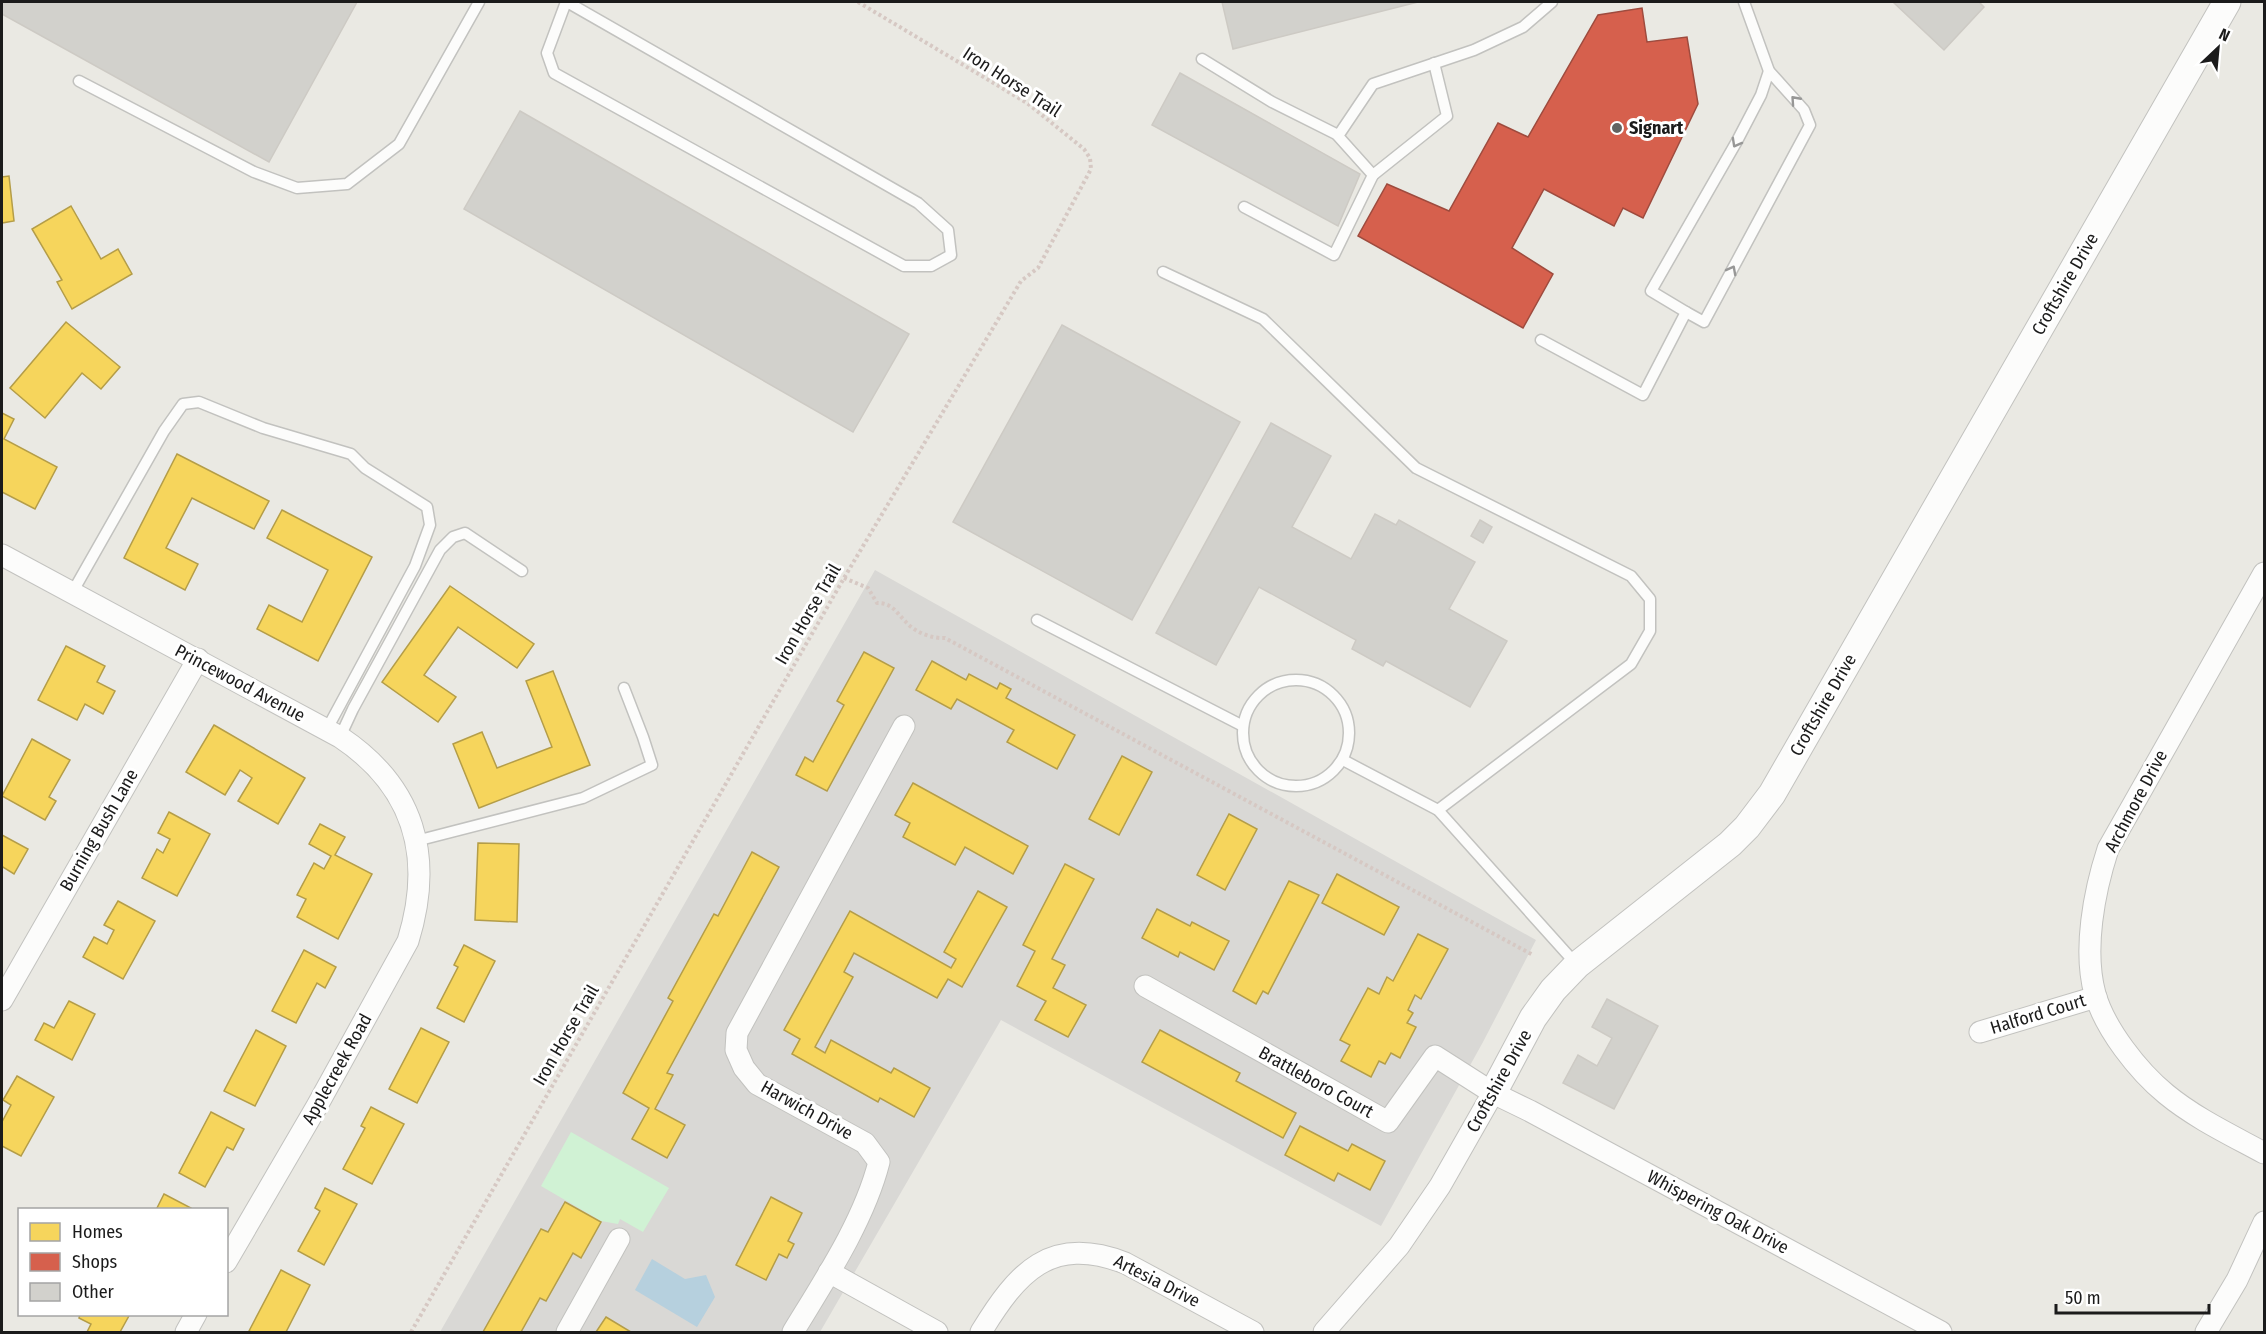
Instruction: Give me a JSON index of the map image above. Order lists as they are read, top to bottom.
{
  "streets": {
    "street": [
      "Croftshire Drive",
      "Princewood Avenue",
      "Archmore Drive",
      "Burning Bush Lane",
      "Halford Court",
      "Applecreek Road",
      "Brattleboro Court",
      "Harwich Drive",
      "Whispering Oak Drive",
      "Artesia Drive"
    ],
    "path": ["Iron Horse Trail"]
  },
  "crossings": [
    ["Croftshire Drive", "Brattleboro Court"],
    ["Croftshire Drive", "Whispering Oak Drive"],
    ["Princewood Avenue", "Burning Bush Lane"],
    ["Princewood Avenue", "Applecreek Road"],
    ["Archmore Drive", "Halford Court"],
    ["Brattleboro Court", "Whispering Oak Drive"]
  ],
  "places": ["Signart"],
  "legend": ["Homes", "Shops", "Other"],
  "scale_bar": "50 m",
  "north": "top right"
}
